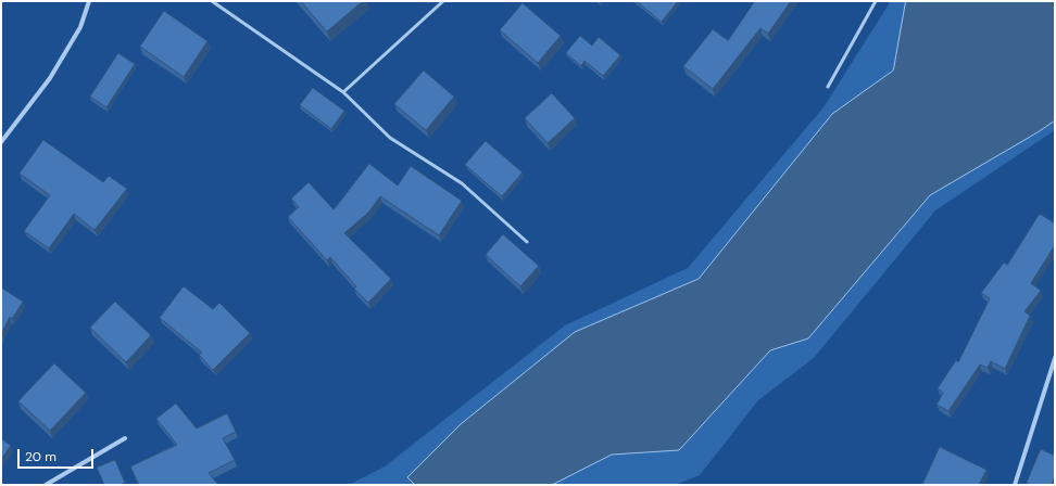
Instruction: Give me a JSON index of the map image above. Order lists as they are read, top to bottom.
{
  "scale_bar": "20 m"
}
